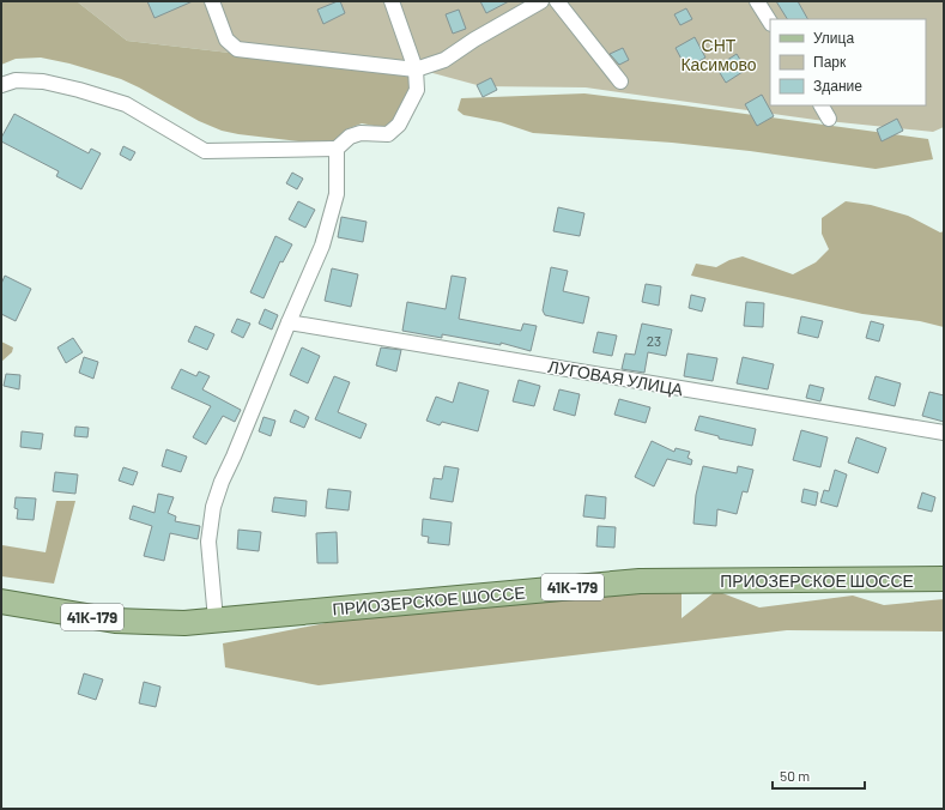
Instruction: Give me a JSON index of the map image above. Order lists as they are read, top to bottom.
{
  "streets": {
    "main road": ["ПРИОЗЕРСКОЕ ШОССЕ", "41К-179"],
    "street": ["ЛУГОВАЯ УЛИЦА"]
  },
  "parks": ["СНТ Касимово"],
  "house_numbers": ["23"],
  "legend": ["Улица", "Парк", "Здание"],
  "scale_bar": "50 m"
}
